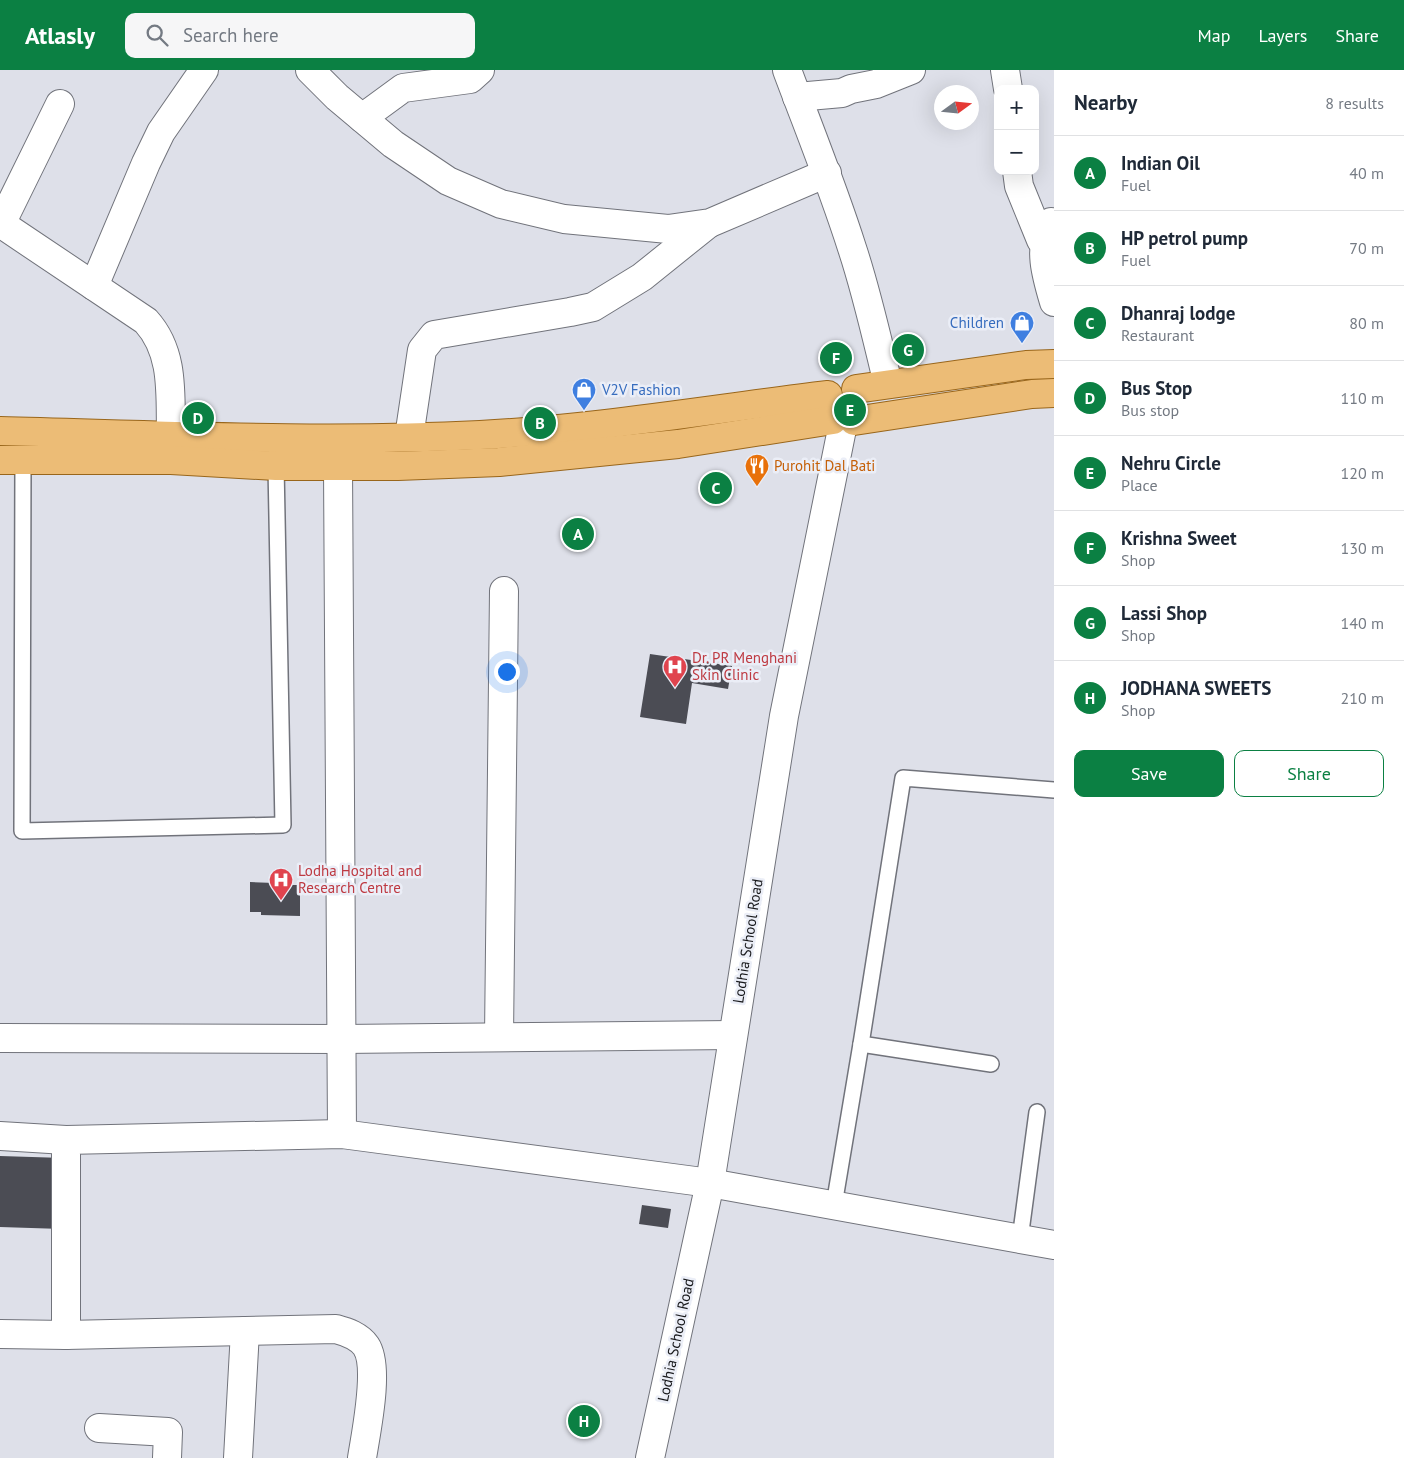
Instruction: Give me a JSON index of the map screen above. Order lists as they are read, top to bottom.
{
  "streets": {
    "street": ["Lodhia School Road"]
  },
  "places": {
    "shop": ["Children", "V2V Fashion"],
    "restaurant": ["Purohit Dal Bati"],
    "hospital": ["Dr. PR Menghani Skin Clinic", "Lodha Hospital and Research Centre"]
  },
  "north": "right",
  "page": {
    "header": "Atlasly",
    "search": "Search here",
    "nav": ["Map", "Layers", "Share"],
    "heading": ["Nearby", "8 results"],
    "map_buttons": ["+", "−"],
    "list": [
      {
        "mark": "A",
        "name": "Indian Oil",
        "note": "Fuel",
        "value": "40 m"
      },
      {
        "mark": "B",
        "name": "HP petrol pump",
        "note": "Fuel",
        "value": "70 m"
      },
      {
        "mark": "C",
        "name": "Dhanraj lodge",
        "note": "Restaurant",
        "value": "80 m"
      },
      {
        "mark": "D",
        "name": "Bus Stop",
        "note": "Bus stop",
        "value": "110 m"
      },
      {
        "mark": "E",
        "name": "Nehru Circle",
        "note": "Place",
        "value": "120 m"
      },
      {
        "mark": "F",
        "name": "Krishna Sweet",
        "note": "Shop",
        "value": "130 m"
      },
      {
        "mark": "G",
        "name": "Lassi Shop",
        "note": "Shop",
        "value": "140 m"
      },
      {
        "mark": "H",
        "name": "JODHANA SWEETS",
        "note": "Shop",
        "value": "210 m"
      }
    ],
    "pins": [
      "G",
      "F",
      "E",
      "D",
      "B",
      "C",
      "A",
      "H"
    ],
    "buttons": ["Save", "Share"]
  }
}
